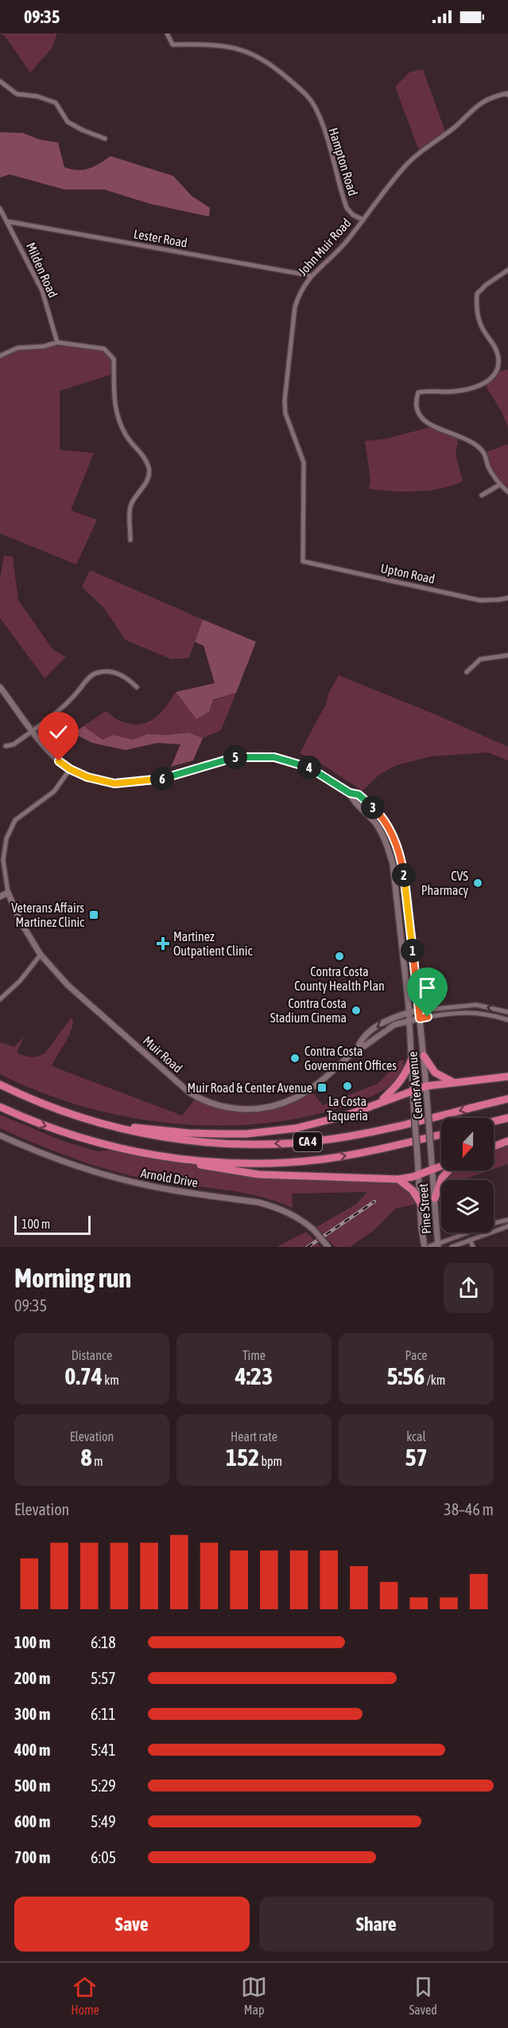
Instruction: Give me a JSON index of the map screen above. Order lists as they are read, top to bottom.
{
  "streets": {
    "highway": ["CA 4"],
    "street": [
      "Hampton Road",
      "Lester Road",
      "John Muir Road",
      "Milden Road",
      "Upton Road",
      "Muir Road",
      "Center Avenue",
      "Arnold Drive",
      "Pine Street"
    ]
  },
  "crossings": [
    ["Hampton Road", "John Muir Road"],
    ["Lester Road", "John Muir Road"],
    ["Lester Road", "Milden Road"],
    ["John Muir Road", "Upton Road"],
    ["Muir Road", "Center Avenue"],
    ["Center Avenue", "Pine Street"]
  ],
  "places": {
    "other": [
      "CVS Pharmacy",
      "Contra Costa County Health Plan",
      "Contra Costa Stadium Cinema",
      "Contra Costa Government Offices",
      "La Costa Taqueria"
    ],
    "transit": ["Veterans Affairs Martinez Clinic", "Muir Road & Center Avenue"],
    "health": ["Martinez Outpatient Clinic"]
  },
  "scale_bar": "100 m",
  "north": "bottom",
  "page": {
    "status": "09:35",
    "pins": [
      "5",
      "4",
      "6",
      "3",
      "2",
      "1"
    ],
    "scale": "100 m",
    "heading": ["Morning run", "09:35"],
    "stats": [
      ["Distance", "0.74 km"],
      ["Time", "4:23"],
      ["Pace", "5:56 /km"],
      ["Elevation", "8 m"],
      ["Heart rate", "152 bpm"],
      ["kcal", "57"]
    ],
    "chart": ["Elevation", "38–46 m"],
    "list": [
      {
        "name": "100 m",
        "note": "6:18"
      },
      {
        "name": "200 m",
        "note": "5:57"
      },
      {
        "name": "300 m",
        "note": "6:11"
      },
      {
        "name": "400 m",
        "note": "5:41"
      },
      {
        "name": "500 m",
        "note": "5:29"
      },
      {
        "name": "600 m",
        "note": "5:49"
      },
      {
        "name": "700 m",
        "note": "6:05"
      }
    ],
    "buttons": ["Save", "Share"],
    "tabs": ["Home", "Map", "Saved"]
  }
}
